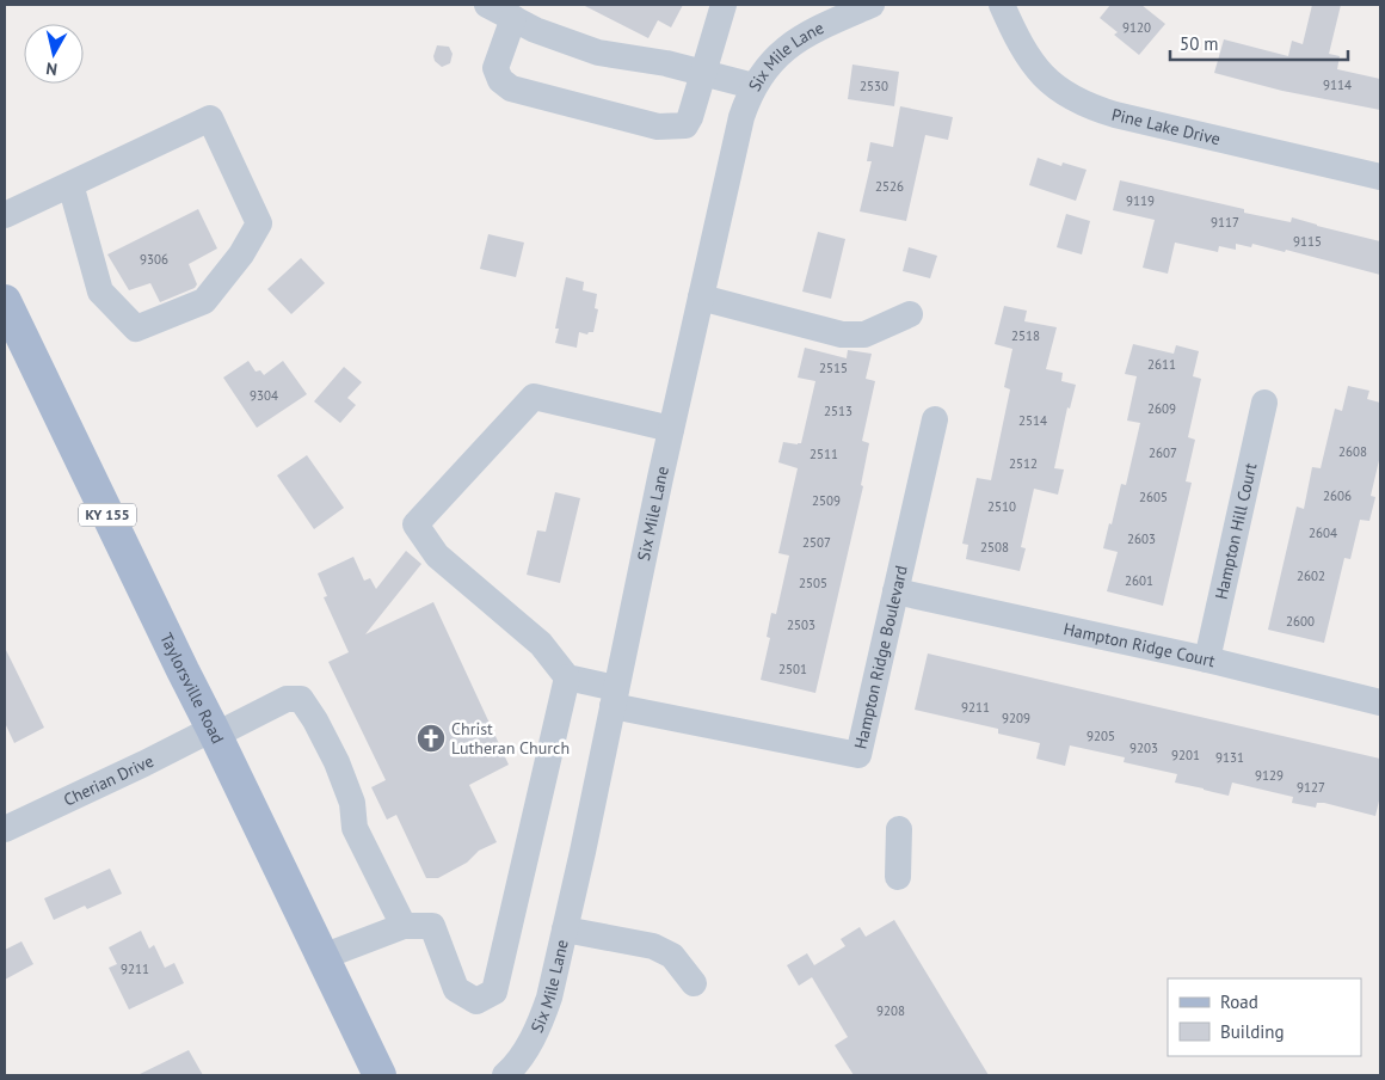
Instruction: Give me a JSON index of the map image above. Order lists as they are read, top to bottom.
{
  "streets": {
    "main road": ["KY 155", "Taylorsville Road"],
    "street": [
      "Six Mile Lane",
      "Pine Lake Drive",
      "Hampton Hill Court",
      "Hampton Ridge Court",
      "Hampton Ridge Boulevard",
      "Cherian Drive"
    ]
  },
  "crossings": [
    ["Six Mile Lane", "Hampton Ridge Boulevard"],
    ["Hampton Hill Court", "Hampton Ridge Court"],
    ["Hampton Ridge Court", "Hampton Ridge Boulevard"],
    ["Taylorsville Road", "Cherian Drive"]
  ],
  "places": {
    "church": ["Christ Lutheran Church"]
  },
  "house_numbers": [
    "9120",
    "9114",
    "2530",
    "2526",
    "9119",
    "9117",
    "9115",
    "9306",
    "2518",
    "2611",
    "2515",
    "9304",
    "2609",
    "2513",
    "2514",
    "2608",
    "2607",
    "2511",
    "2512",
    "2606",
    "2605",
    "2509",
    "2510",
    "2604",
    "2603",
    "2507",
    "2508",
    "2602",
    "2601",
    "2505",
    "2600",
    "2503",
    "2501",
    "9211",
    "9209",
    "9205",
    "9203",
    "9201",
    "9131",
    "9129",
    "9127",
    "9211",
    "9208"
  ],
  "legend": ["Road", "Building"],
  "scale_bar": "50 m",
  "north": "bottom"
}
